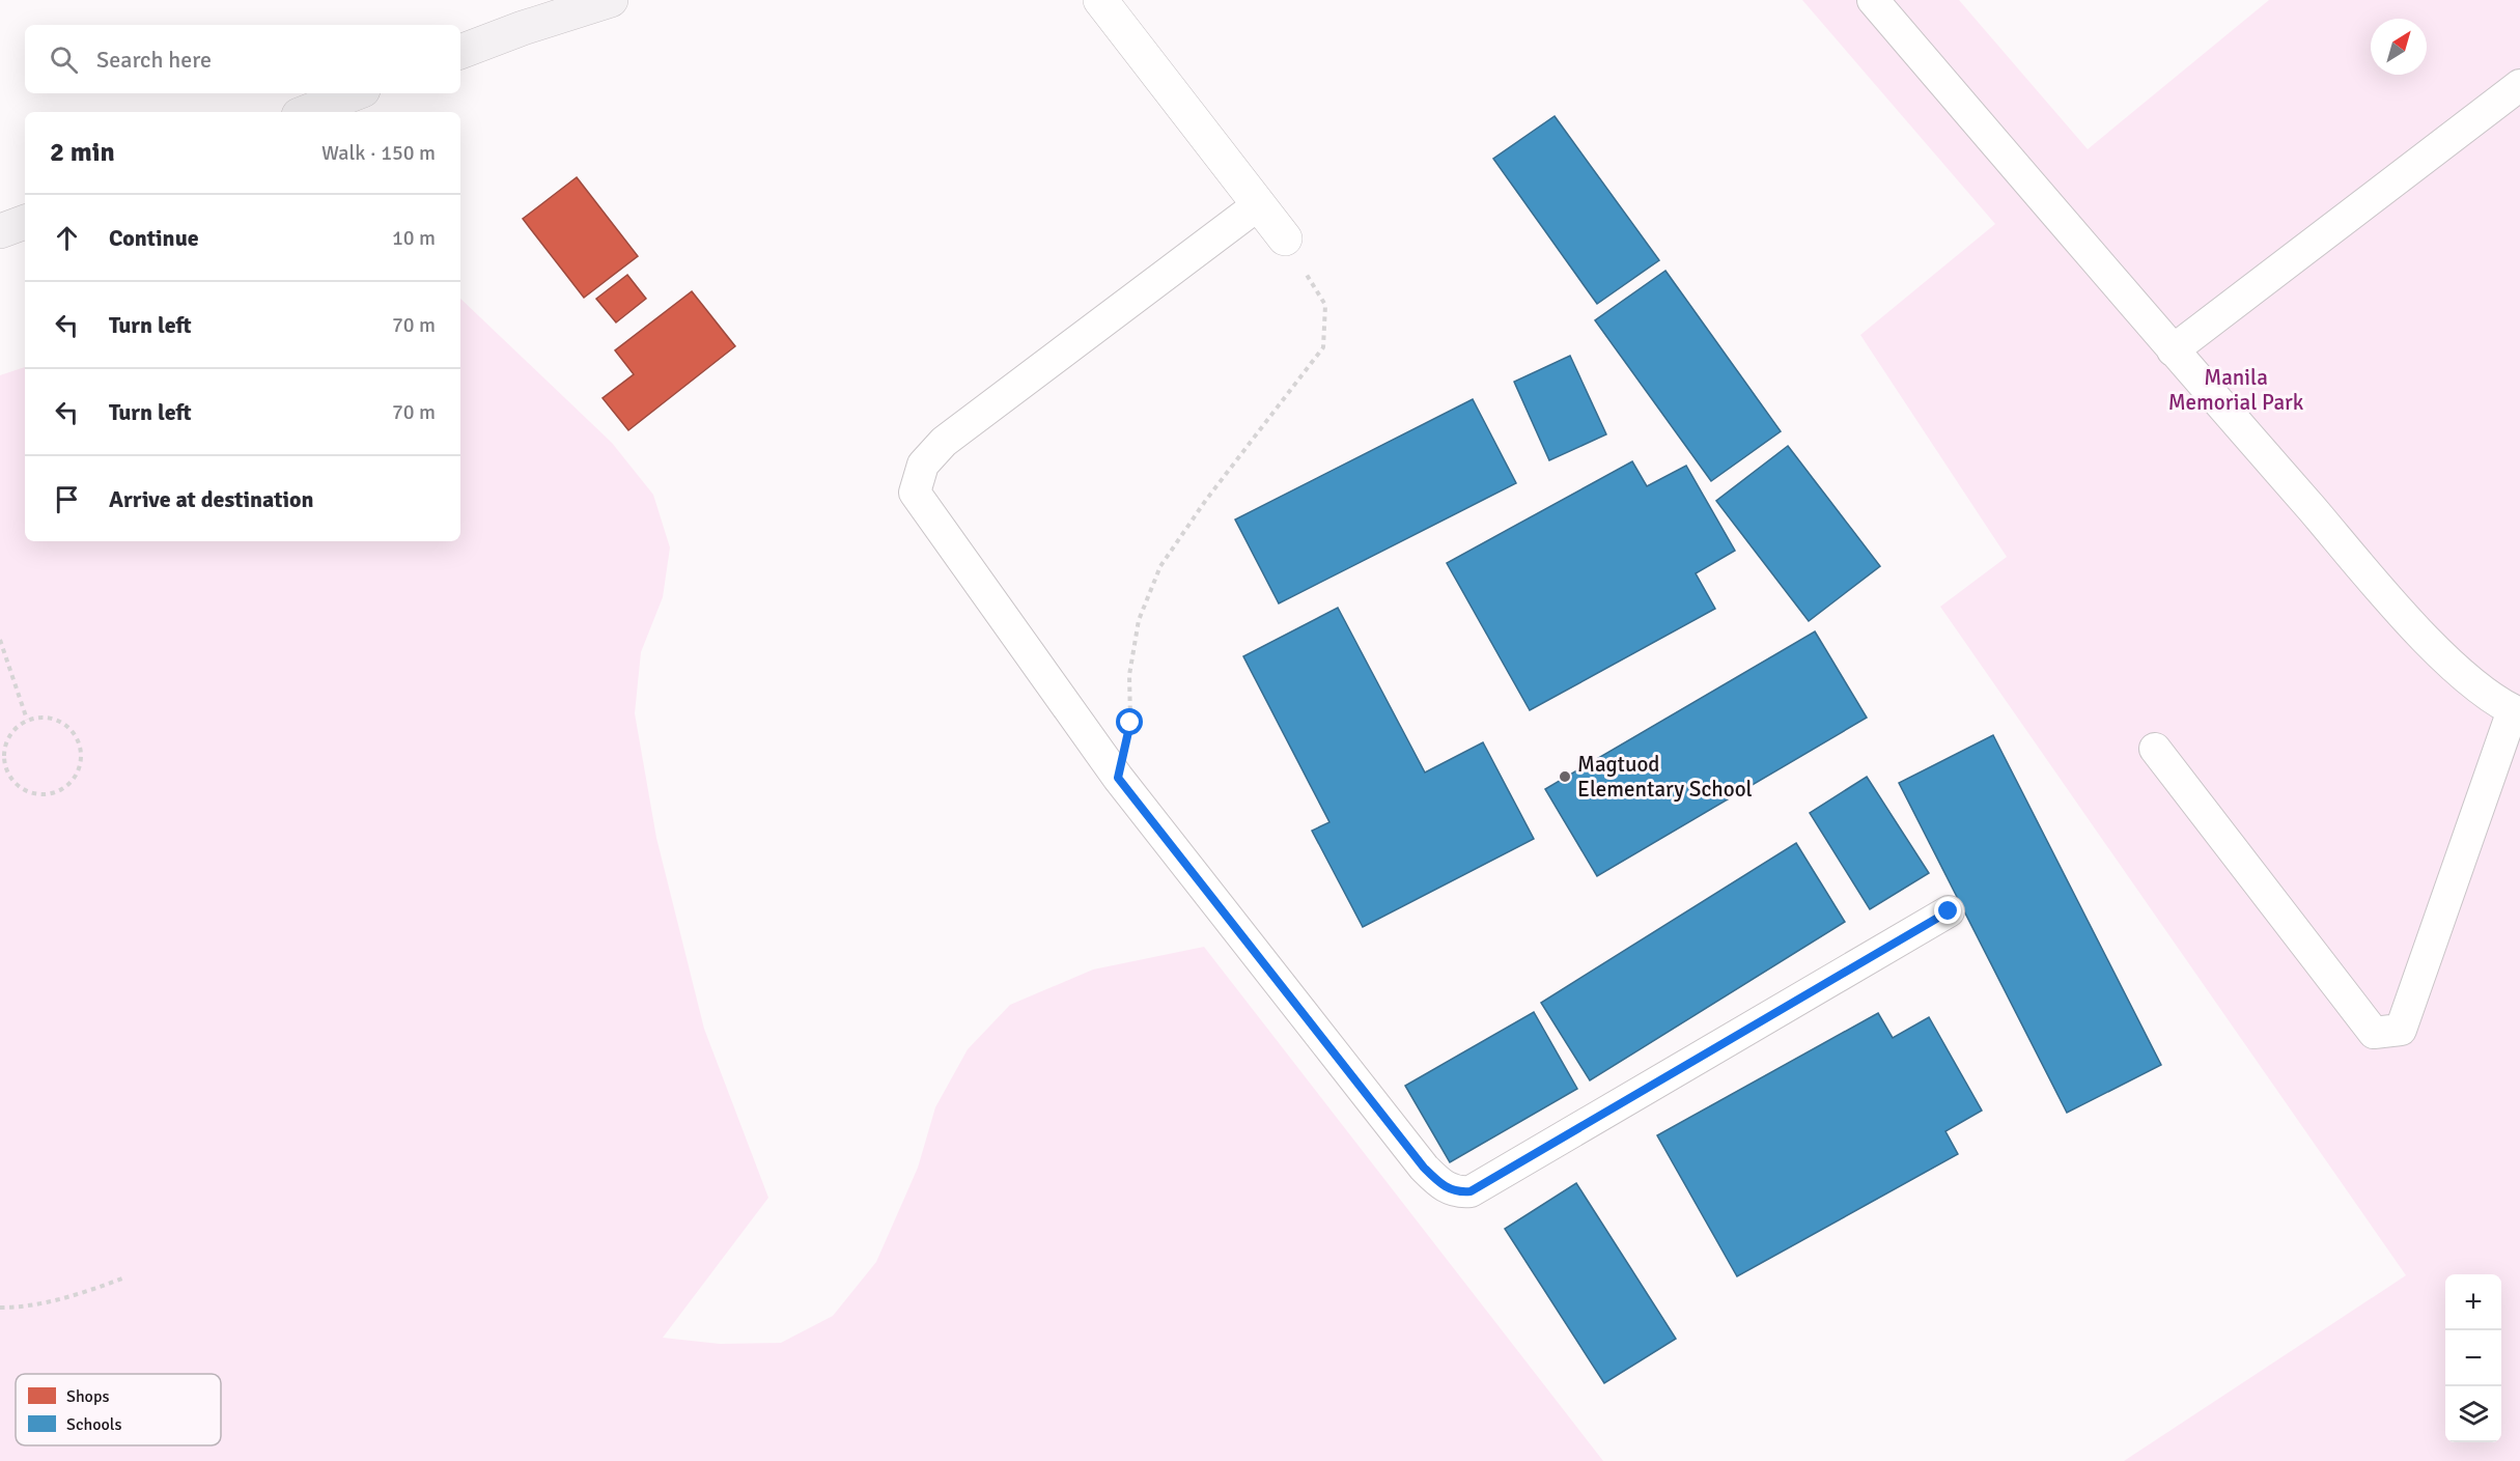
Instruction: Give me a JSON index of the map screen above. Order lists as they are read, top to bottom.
{
  "parks": ["Manila Memorial Park"],
  "places": ["Magtuod Elementary School"],
  "legend": ["Shops", "Schools"],
  "north": "top right",
  "page": {
    "search": "Search here",
    "heading": ["2 min", "Walk · 150 m"],
    "list": [
      ["Continue", "10 m"],
      ["Turn left", "70 m"],
      ["Turn left", "70 m"],
      "Arrive at destination"
    ],
    "map_buttons": ["+", "−"]
  }
}
